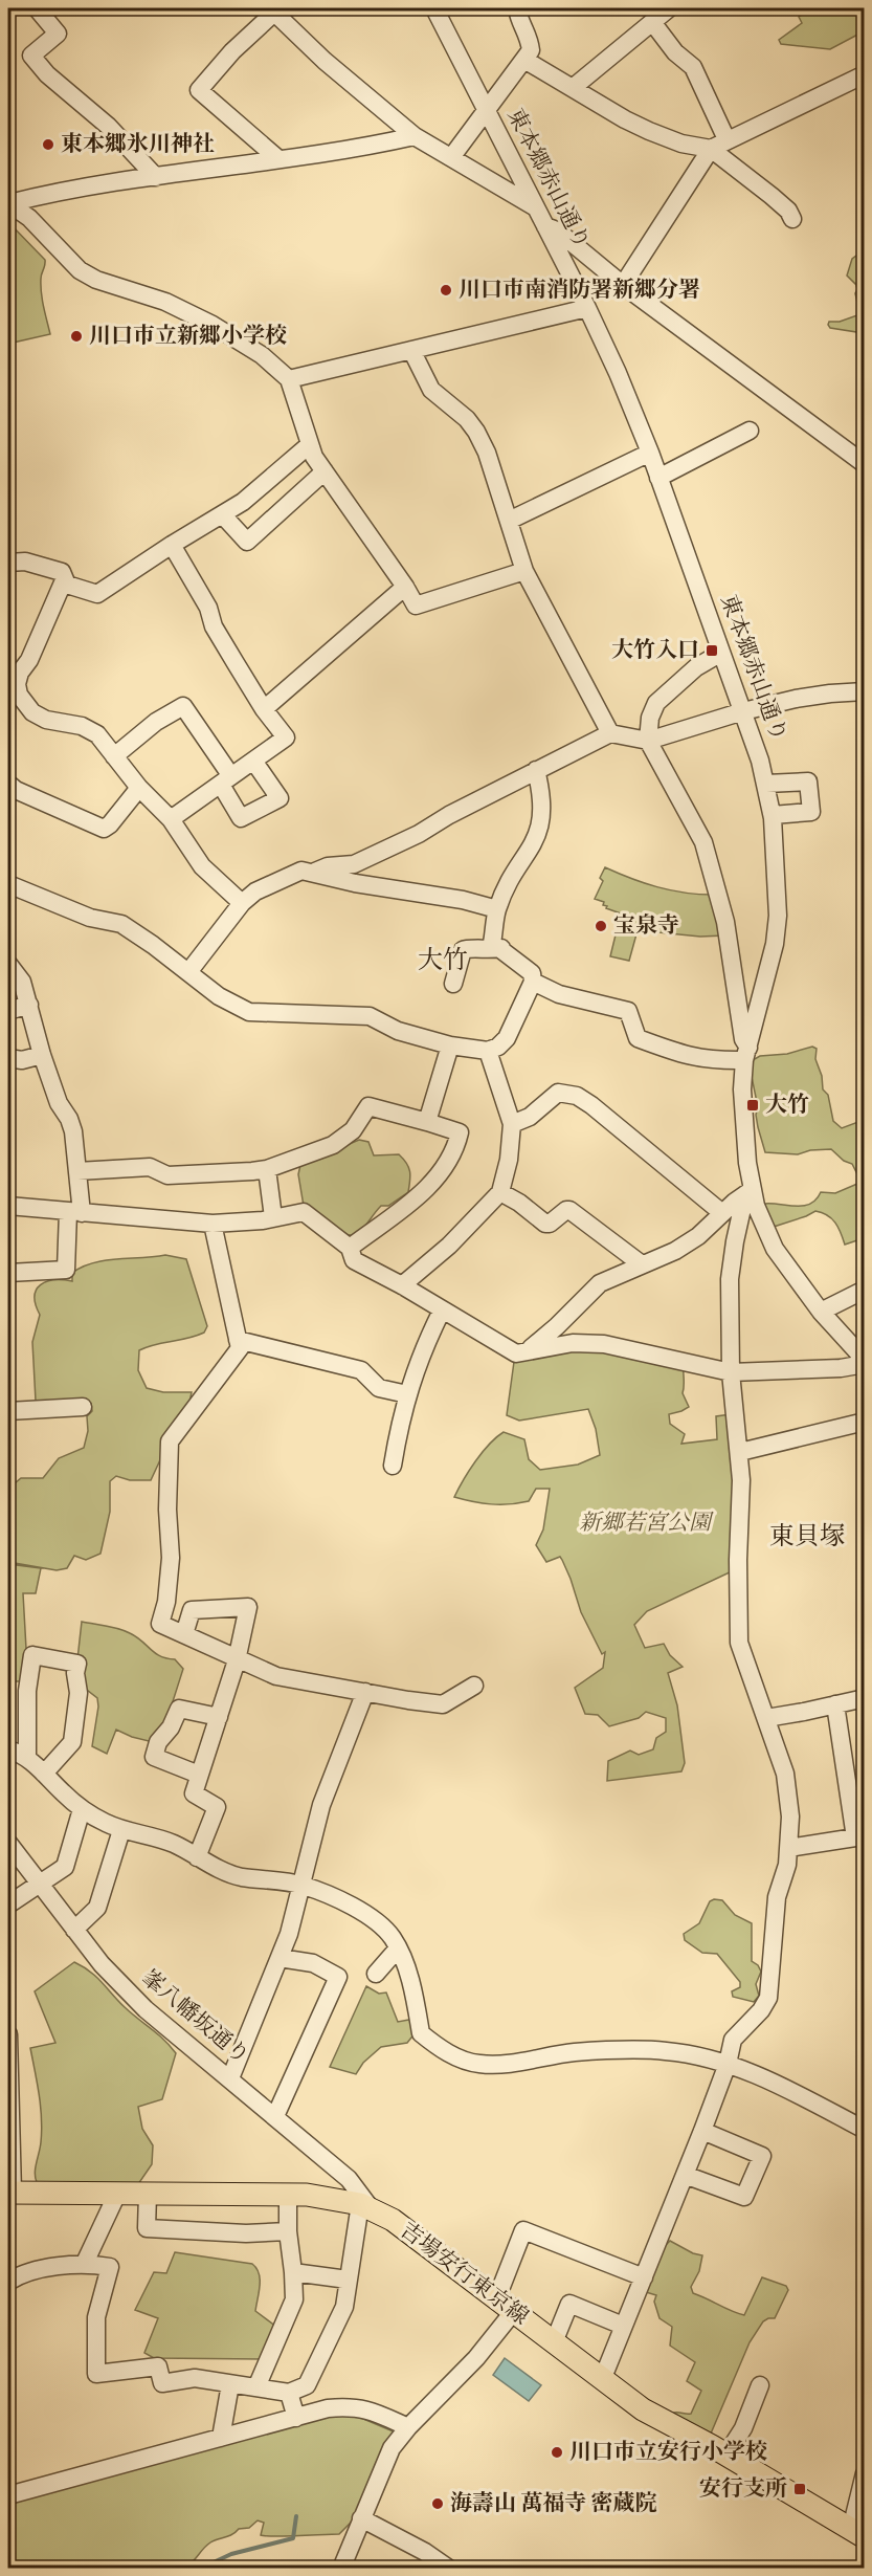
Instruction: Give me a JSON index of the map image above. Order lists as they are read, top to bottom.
{
  "streets": {
    "main road": ["吉場安行東京線"],
    "street": ["東本郷赤山通り", "峯八幡坂通り"]
  },
  "crossings": [
    ["峯八幡坂通り", "吉場安行東京線"]
  ],
  "districts": ["大竹", "東貝塚"],
  "parks": ["新郷若宮公園"],
  "places": {
    "other": [
      "東本郷氷川神社",
      "川口市南消防署新郷分署",
      "川口市立新郷小学校",
      "宝泉寺",
      "川口市立安行小学校",
      "海壽山 萬福寺 密蔵院"
    ],
    "transit": ["大竹入口", "大竹", "安行支所"]
  }
}
